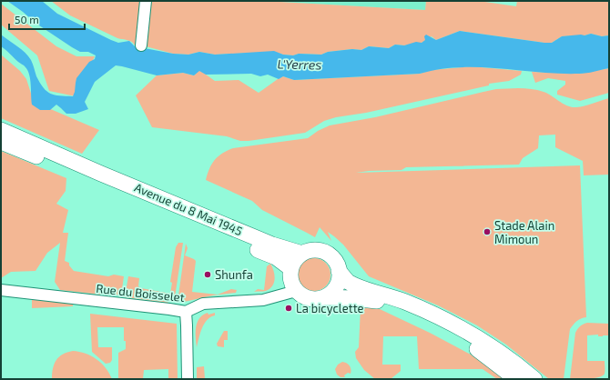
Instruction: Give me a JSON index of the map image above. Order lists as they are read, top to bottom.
{
  "streets": {
    "main road": ["Avenue du 8 Mai 1945"],
    "street": ["Rue du Boisselet"]
  },
  "crossings": [
    ["Avenue du 8 Mai 1945", "Rue du Boisselet"]
  ],
  "water": ["L'Yerres"],
  "places": ["Stade Alain Mimoun", "Shunfa", "La bicyclette"],
  "scale_bar": "50 m"
}
